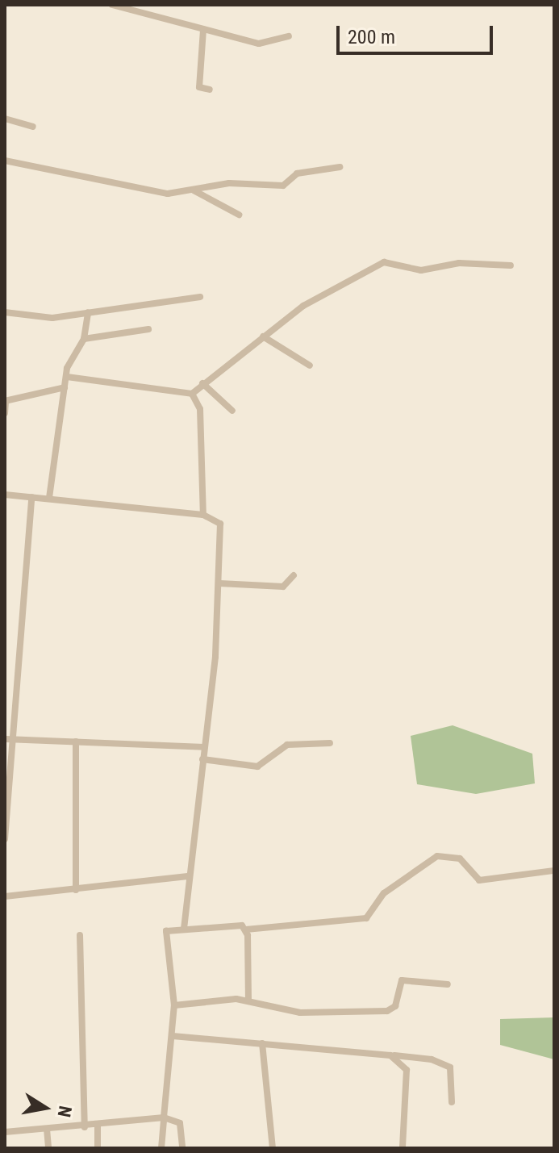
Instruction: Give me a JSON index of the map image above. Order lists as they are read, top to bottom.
{
  "scale_bar": "200 m",
  "north": "right"
}
